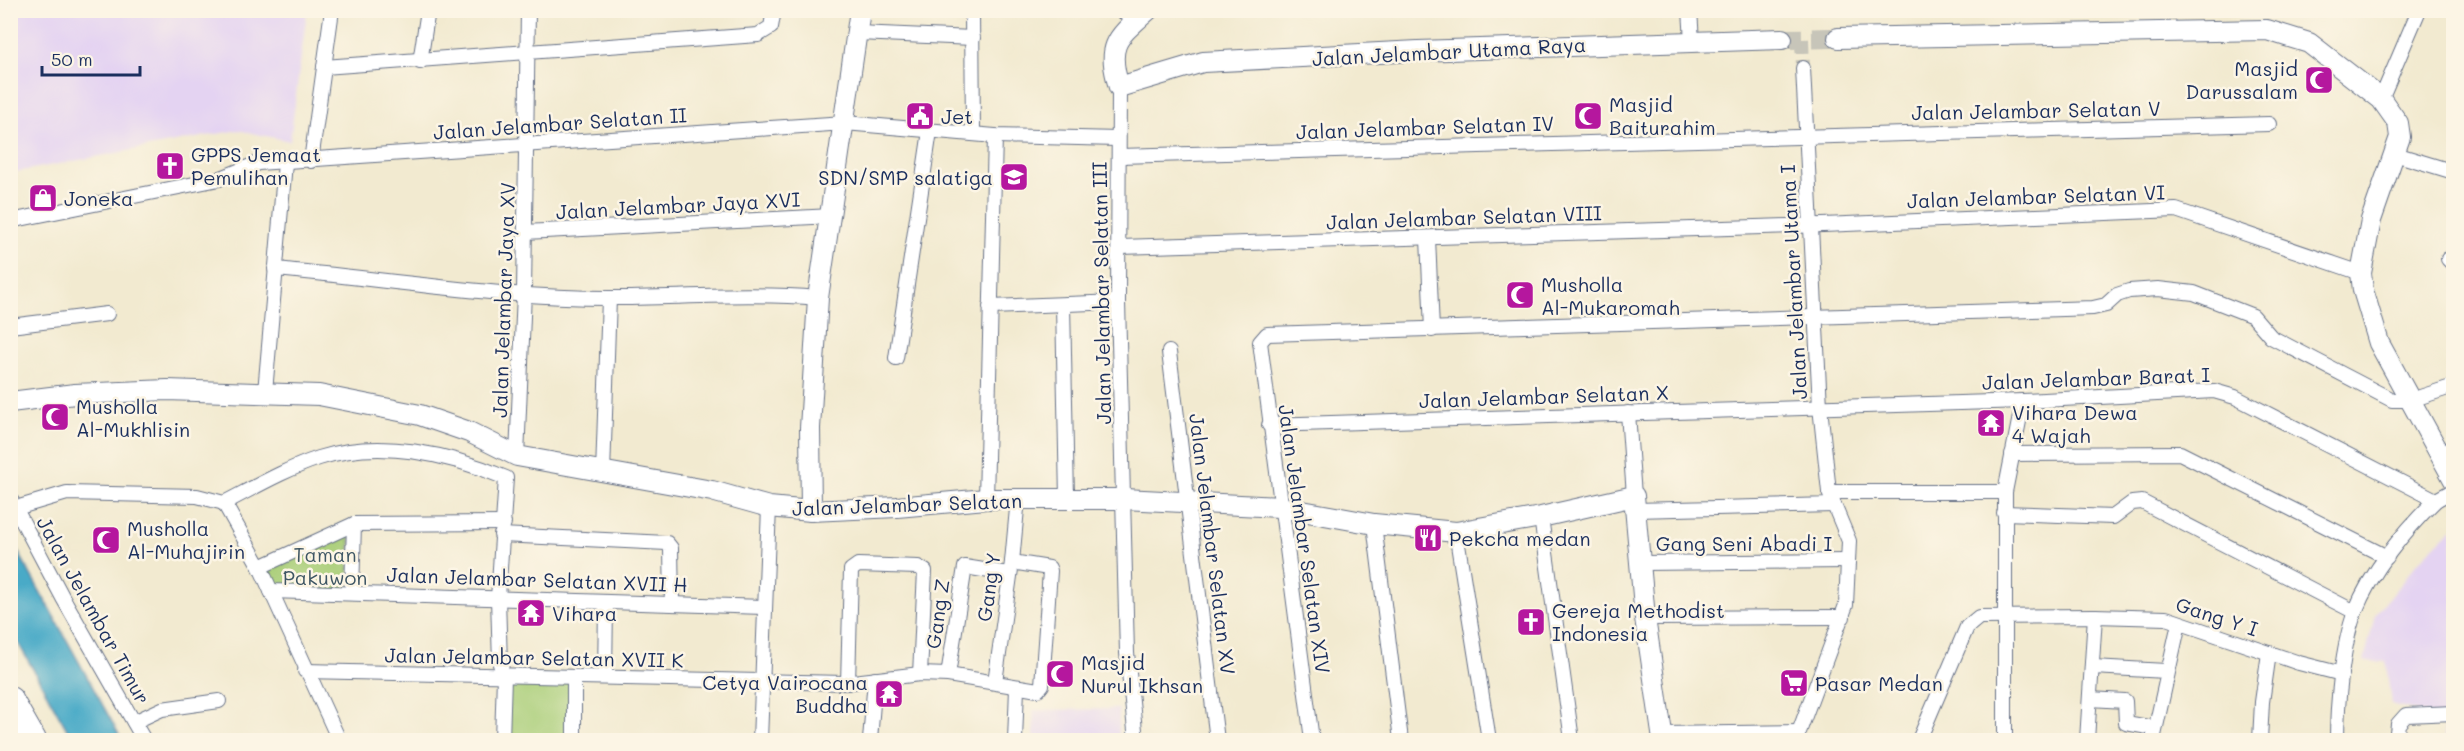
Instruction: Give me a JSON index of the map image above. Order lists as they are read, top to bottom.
{
  "streets": {
    "street": [
      "Jalan Jelambar Utama Raya",
      "Jalan Jelambar Selatan V",
      "Jalan Jelambar Selatan II",
      "Jalan Jelambar Selatan IV",
      "Jalan Jelambar Selatan VI",
      "Jalan Jelambar Jaya XVI",
      "Jalan Jelambar Selatan VIII",
      "Jalan Jelambar Utama I",
      "Jalan Jelambar Selatan III",
      "Jalan Jelambar Jaya XV",
      "Jalan Jelambar Barat I",
      "Jalan Jelambar Selatan X",
      "Jalan Jelambar Selatan",
      "Jalan Jelambar Selatan XIV",
      "Gang Seni Abadi I",
      "Jalan Jelambar Selatan XV",
      "Jalan Jelambar Selatan XVII H",
      "Gang Y",
      "Jalan Jelambar Timur",
      "Gang Z",
      "Gang Y I",
      "Jalan Jelambar Selatan XVII K"
    ]
  },
  "crossings": [
    ["Jalan Jelambar Utama Raya", "Jalan Jelambar Selatan III"],
    ["Jalan Jelambar Selatan V", "Jalan Jelambar Selatan IV"],
    ["Jalan Jelambar Selatan V", "Jalan Jelambar Utama I"],
    ["Jalan Jelambar Selatan II", "Jalan Jelambar Selatan III"],
    ["Jalan Jelambar Selatan II", "Jalan Jelambar Jaya XV"],
    ["Jalan Jelambar Selatan IV", "Jalan Jelambar Utama I"],
    ["Jalan Jelambar Selatan IV", "Jalan Jelambar Selatan III"],
    ["Jalan Jelambar Selatan VI", "Jalan Jelambar Selatan VIII"],
    ["Jalan Jelambar Selatan VI", "Jalan Jelambar Utama I"],
    ["Jalan Jelambar Jaya XVI", "Jalan Jelambar Jaya XV"],
    ["Jalan Jelambar Selatan VIII", "Jalan Jelambar Utama I"],
    ["Jalan Jelambar Selatan VIII", "Jalan Jelambar Selatan III"],
    ["Jalan Jelambar Utama I", "Jalan Jelambar Barat I"],
    ["Jalan Jelambar Utama I", "Jalan Jelambar Selatan X"],
    ["Jalan Jelambar Utama I", "Jalan Jelambar Selatan"],
    ["Jalan Jelambar Utama I", "Gang Seni Abadi I"],
    ["Jalan Jelambar Selatan III", "Jalan Jelambar Selatan"],
    ["Jalan Jelambar Jaya XV", "Jalan Jelambar Selatan"],
    ["Jalan Jelambar Barat I", "Jalan Jelambar Selatan X"],
    ["Jalan Jelambar Selatan X", "Jalan Jelambar Selatan XIV"],
    ["Jalan Jelambar Selatan", "Jalan Jelambar Selatan XIV"],
    ["Jalan Jelambar Selatan", "Jalan Jelambar Selatan XV"],
    ["Jalan Jelambar Selatan", "Gang Y"],
    ["Gang Y", "Gang Z"],
    ["Gang Y", "Jalan Jelambar Selatan XVII K"],
    ["Gang Z", "Jalan Jelambar Selatan XVII K"]
  ],
  "parks": ["Taman Pakuwon"],
  "places": {
    "mosque": [
      "Masjid Darussalam",
      "Masjid Baiturahim",
      "Musholla Al-Mukaromah",
      "Musholla Al-Mukhlisin",
      "Musholla Al-Muhajirin",
      "Masjid Nurul Ikhsan"
    ],
    "public building": ["Jet"],
    "church": ["GPPS Jemaat Pemulihan", "Gereja Methodist Indonesia"],
    "school or university": ["SDN/SMP salatiga"],
    "shop": ["Joneka"],
    "temple": ["Vihara Dewa 4 Wajah", "Vihara", "Cetya Vairocana Buddha"],
    "restaurant": ["Pekcha medan"],
    "supermarket": ["Pasar Medan"]
  },
  "scale_bar": "50 m"
}
